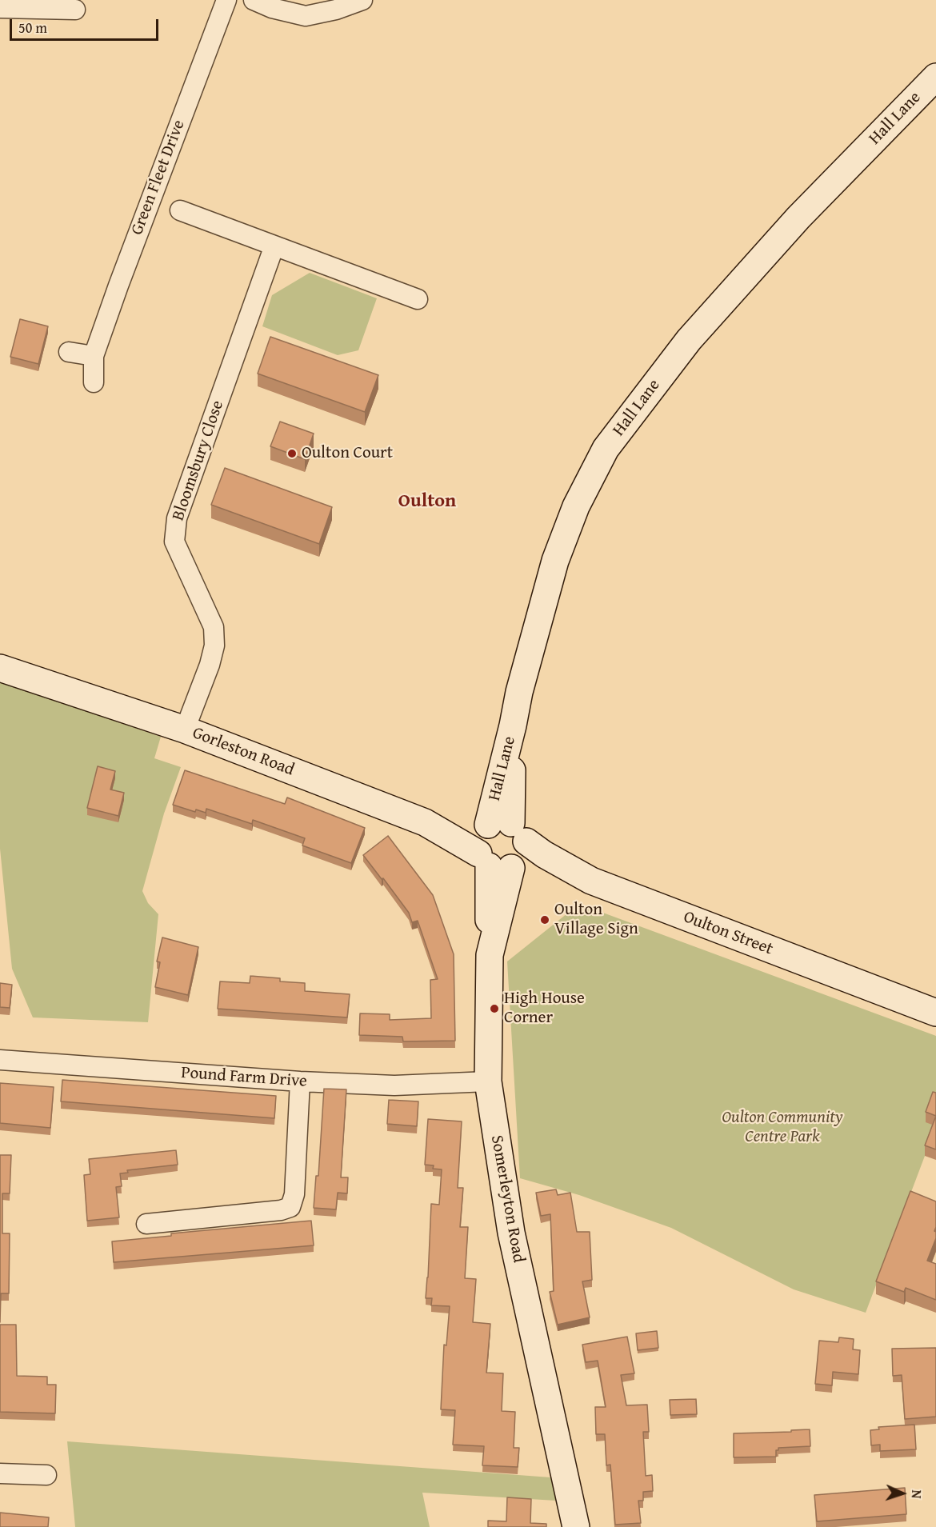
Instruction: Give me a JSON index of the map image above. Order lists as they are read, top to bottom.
{
  "streets": {
    "main road": [
      "Hall Lane",
      "Gorleston Road",
      "Oulton Street",
      "Somerleyton Road"
    ],
    "street": ["Green Fleet Drive", "Bloomsbury Close", "Pound Farm Drive"]
  },
  "crossings": [
    ["Hall Lane", "Gorleston Road"],
    ["Hall Lane", "Oulton Street"],
    ["Hall Lane", "Somerleyton Road"],
    ["Bloomsbury Close", "Gorleston Road"],
    ["Gorleston Road", "Oulton Street"],
    ["Gorleston Road", "Somerleyton Road"],
    ["Oulton Street", "Somerleyton Road"],
    ["Pound Farm Drive", "Somerleyton Road"]
  ],
  "districts": ["Oulton"],
  "parks": ["Oulton Community Centre Park"],
  "places": ["Oulton Court", "Oulton Village Sign", "High House Corner"],
  "scale_bar": "50 m",
  "north": "right"
}
